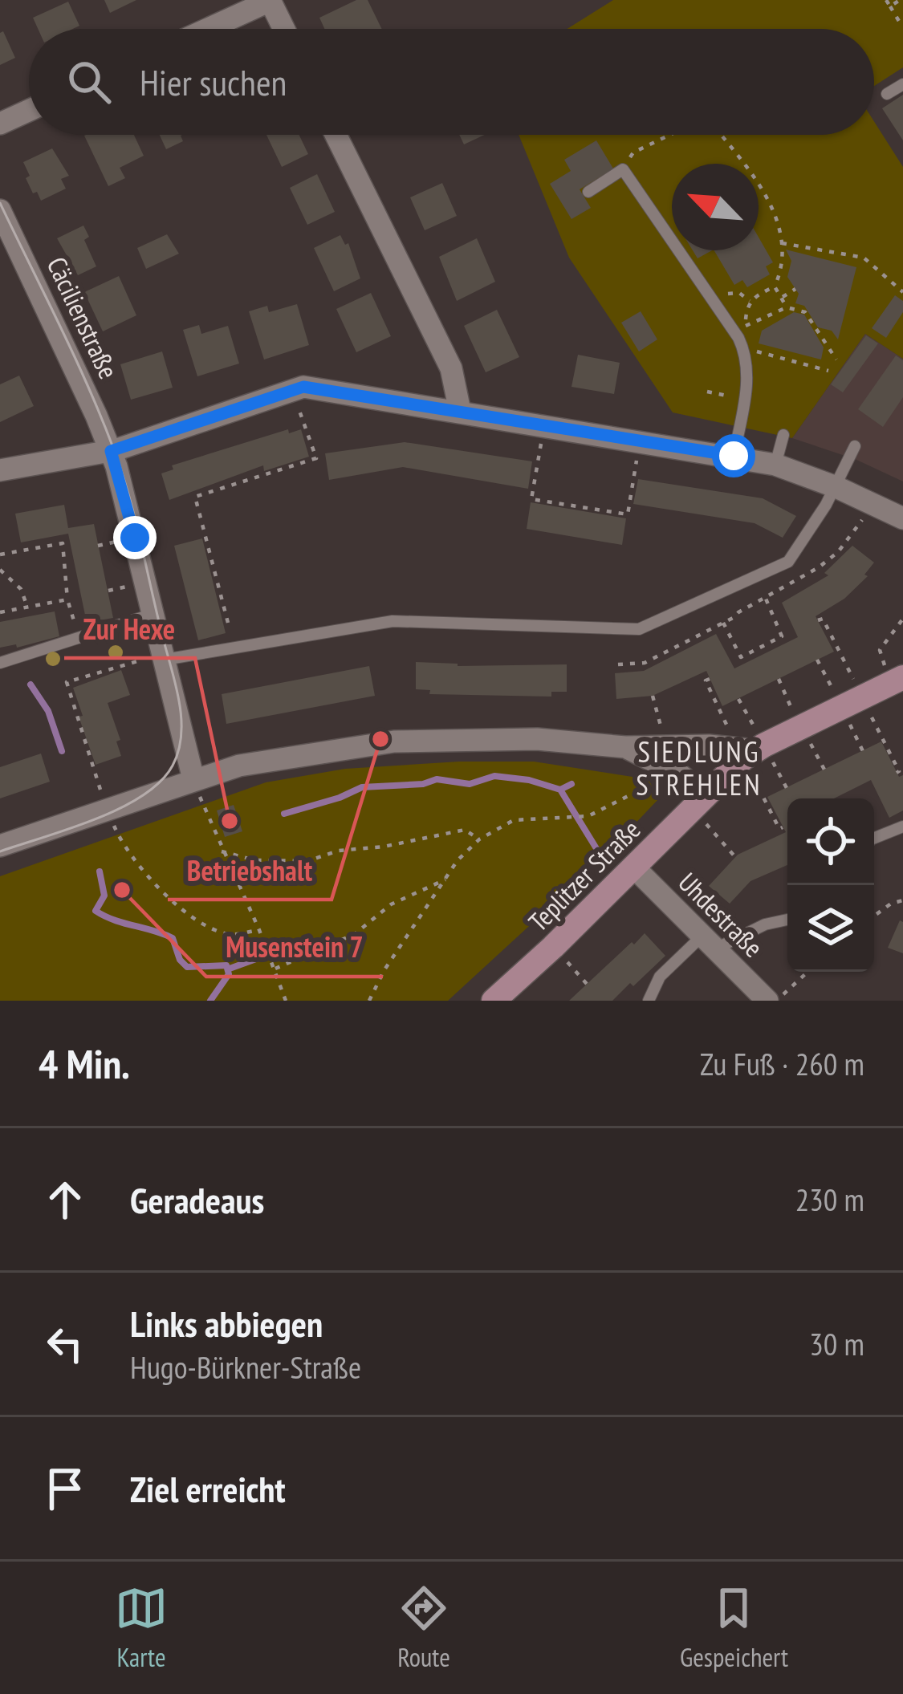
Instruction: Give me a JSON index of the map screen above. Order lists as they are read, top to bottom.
{
  "streets": {
    "main road": ["Teplitzer Straße"],
    "street": ["Cäcilienstraße", "Uhdestraße"]
  },
  "crossings": [
    ["Teplitzer Straße", "Uhdestraße"]
  ],
  "districts": ["SIEDLUNG STREHLEN"],
  "places": ["Betriebshalt", "Zur Hexe", "Musenstein 7"],
  "north": "top left",
  "page": {
    "search": "Hier suchen",
    "heading": ["4 Min.", "Zu Fuß · 260 m"],
    "list": [
      ["Geradeaus", "230 m"],
      ["Links abbiegen", "Hugo-Bürkner-Straße", "30 m"],
      "Ziel erreicht"
    ],
    "nav": ["Karte", "Route", "Gespeichert"]
  }
}
